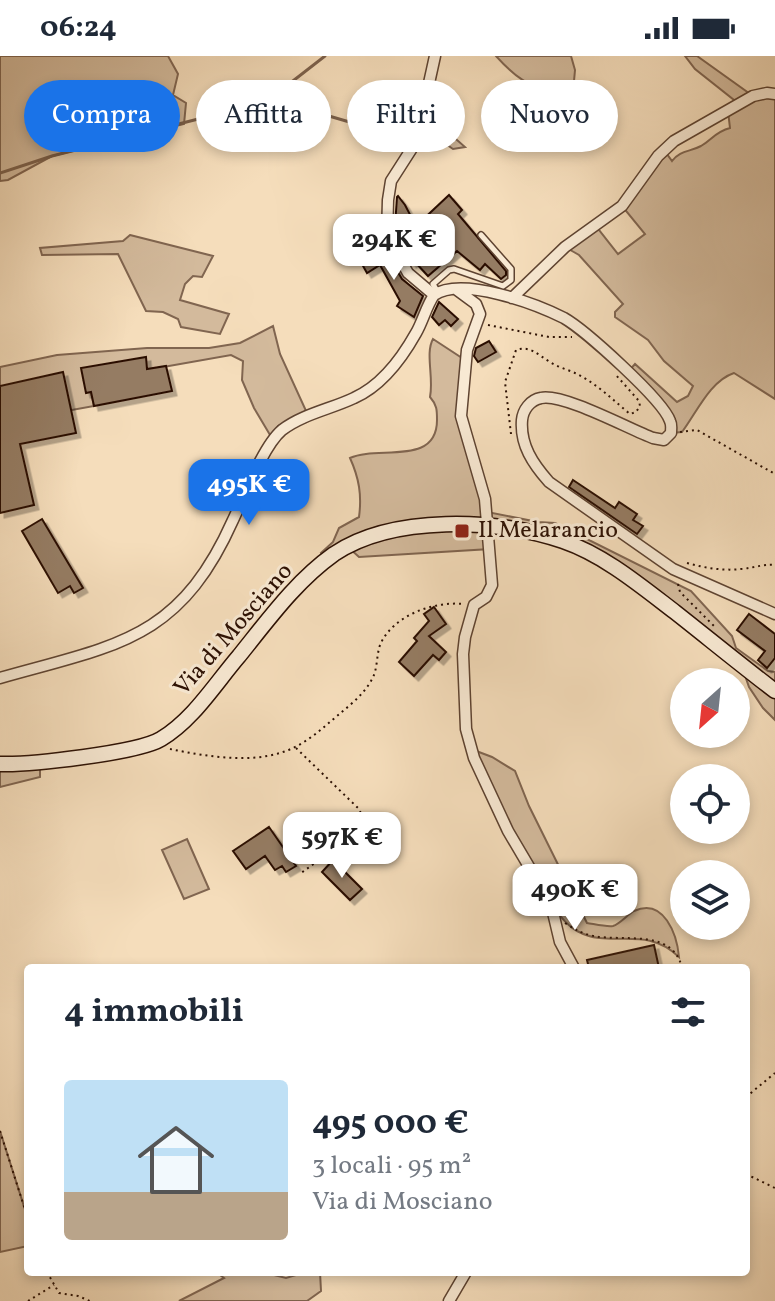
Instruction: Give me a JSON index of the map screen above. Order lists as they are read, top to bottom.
{
  "streets": {
    "main road": ["Via di Mosciano"]
  },
  "places": {
    "transit": ["Il Melarancio"]
  },
  "north": "bottom left",
  "page": {
    "status": "06:24",
    "chip": [
      "Compra",
      "Affitta",
      "Filtri",
      "Nuovo"
    ],
    "price": [
      "294K €",
      "495K €",
      "597K €",
      "490K €"
    ],
    "heading": "4 immobili",
    "list": [
      {
        "name": "495 000 €",
        "note": "3 locali · 95 m² · Via di Mosciano"
      }
    ]
  }
}
